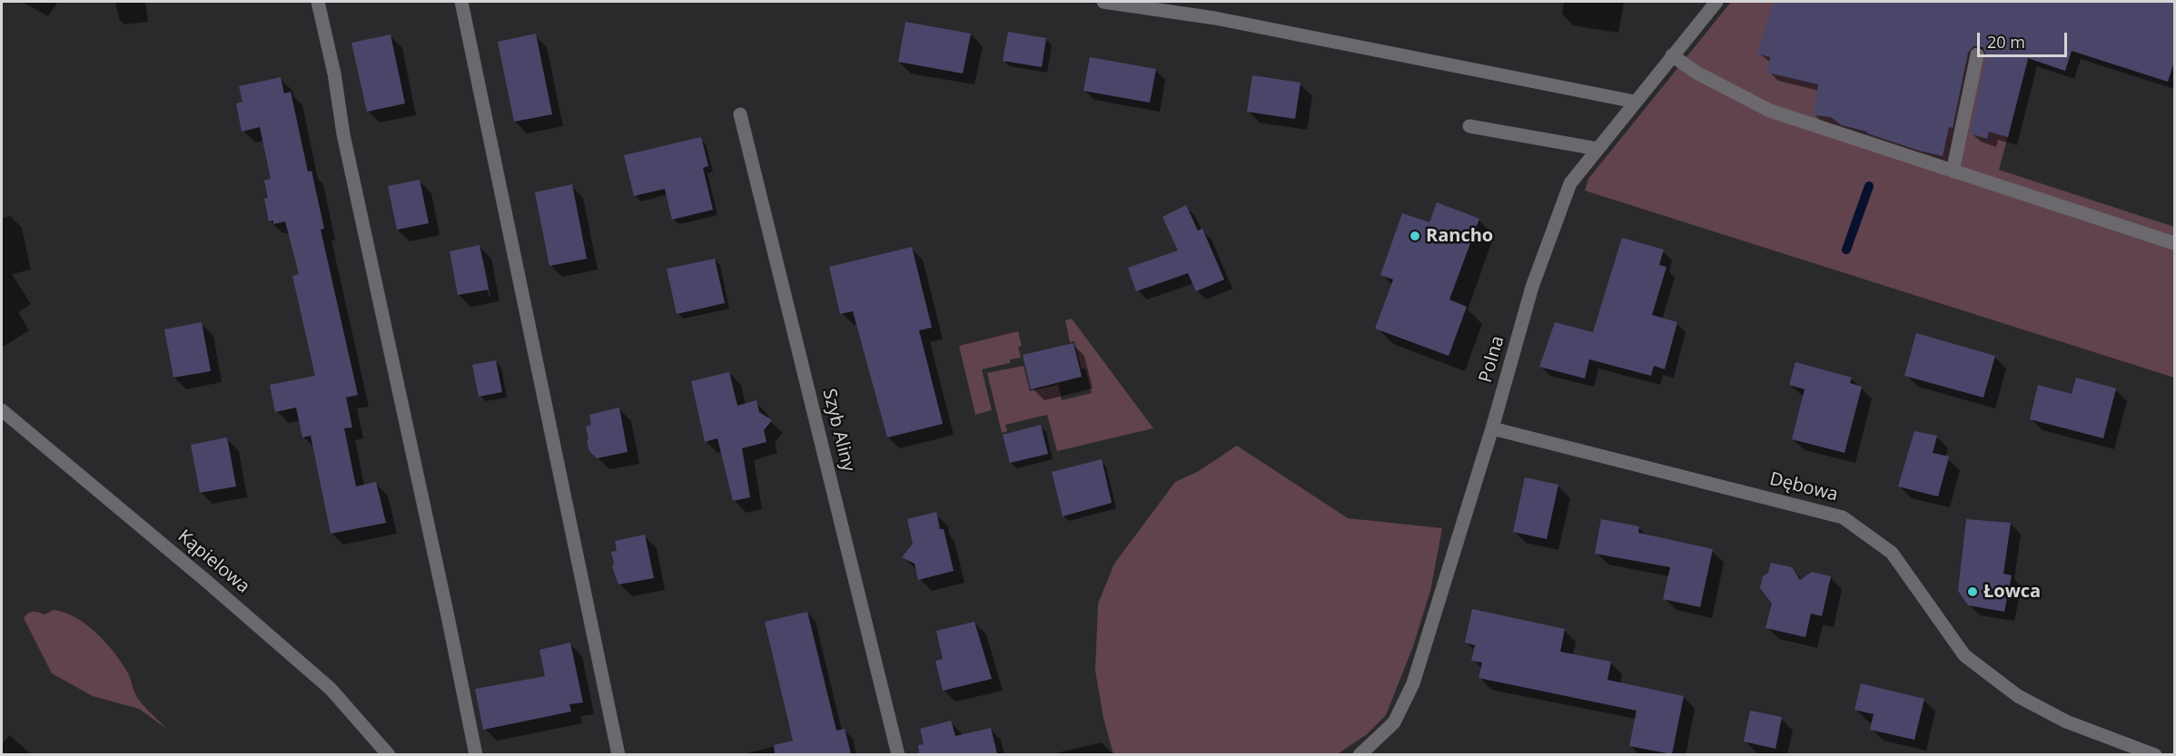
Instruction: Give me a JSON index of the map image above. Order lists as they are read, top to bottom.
{
  "streets": {
    "street": [
      "Polna",
      "Szyb Aliny",
      "Dębowa",
      "Kąpielowa"
    ]
  },
  "crossings": [
    ["Polna", "Dębowa"]
  ],
  "places": ["Rancho", "Łowca"],
  "scale_bar": "20 m"
}
